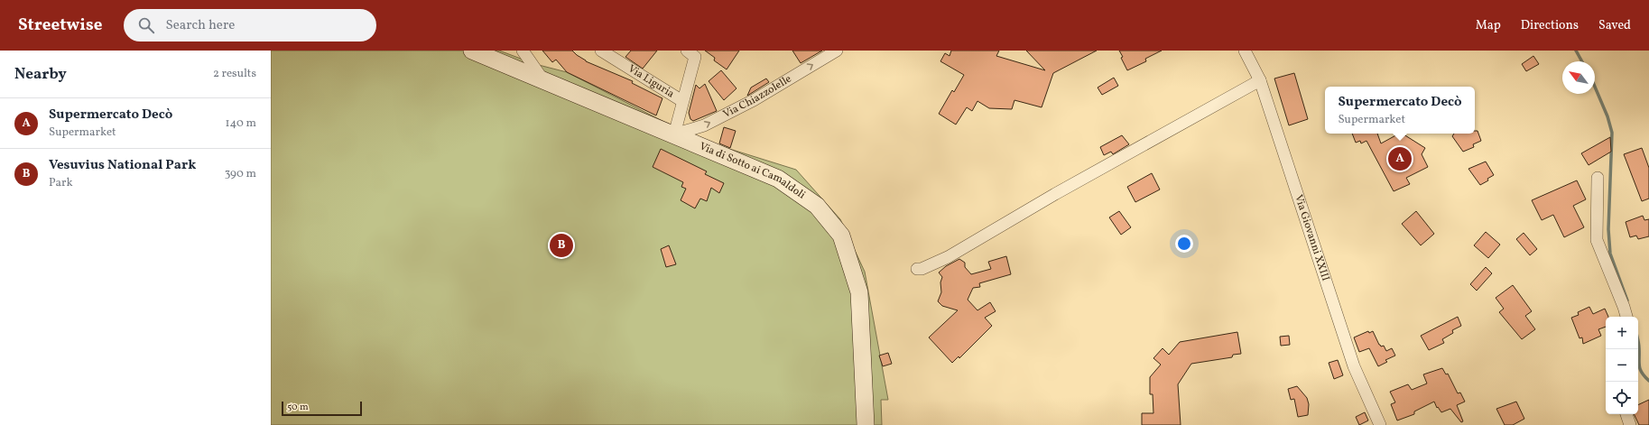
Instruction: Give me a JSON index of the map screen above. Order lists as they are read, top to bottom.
{
  "streets": {
    "street": [
      "Via Liguria",
      "Via Chiazzolelle",
      "Via di Sotto ai Camaldoli",
      "Via Giovanni XXIII"
    ]
  },
  "crossings": [
    ["Via Chiazzolelle", "Via di Sotto ai Camaldoli"]
  ],
  "one_way": ["Via Chiazzolelle"],
  "scale_bar": "50 m",
  "north": "top left",
  "page": {
    "header": "Streetwise",
    "search": "Search here",
    "nav": ["Map", "Directions", "Saved"],
    "heading": ["Nearby", "2 results"],
    "popup": ["Supermercato Decò", "Supermarket"],
    "list": [
      {
        "mark": "A",
        "name": "Supermercato Decò",
        "note": "Supermarket",
        "value": "140 m"
      },
      {
        "mark": "B",
        "name": "Vesuvius National Park",
        "note": "Park",
        "value": "390 m"
      }
    ],
    "pins": ["A", "B"],
    "map_buttons": ["+", "−"],
    "scale": "50 m"
  }
}
